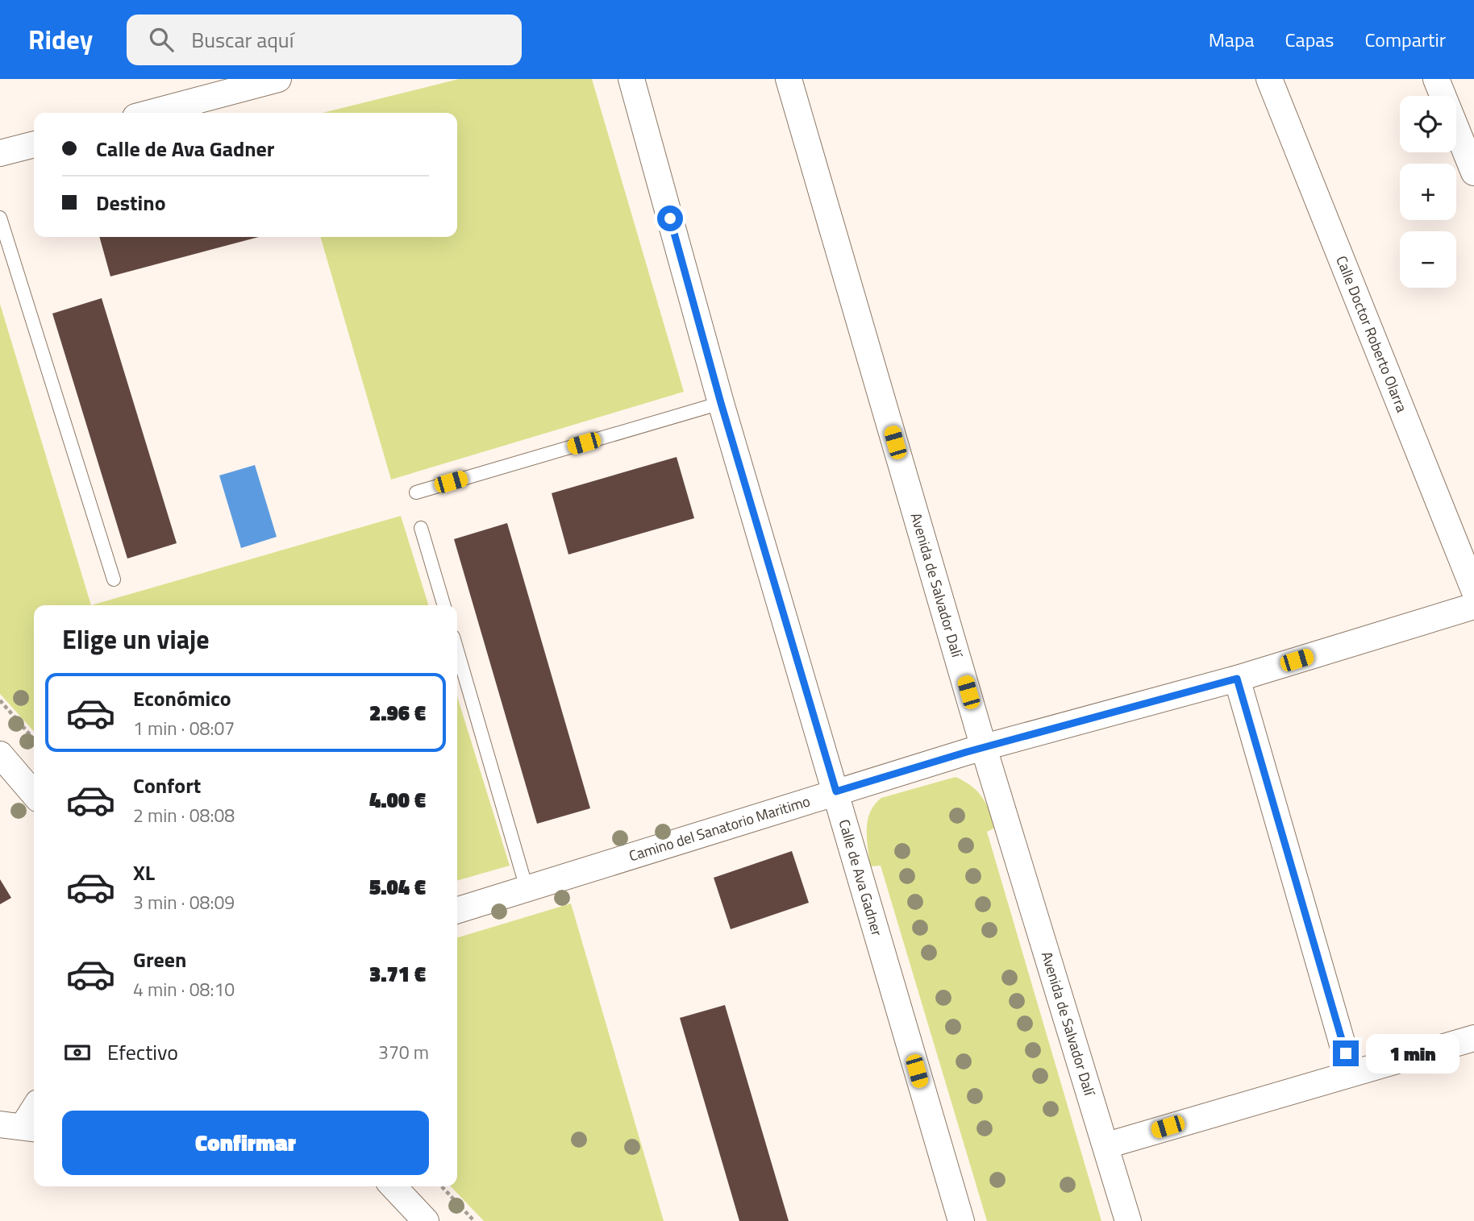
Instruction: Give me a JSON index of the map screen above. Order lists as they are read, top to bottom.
{
  "streets": {
    "street": [
      "Calle Doctor Roberto Olarra",
      "Avenida de Salvador Dalí",
      "Camino del Sanatorio Maritimo",
      "Calle de Ava Gadner"
    ]
  },
  "crossings": [
    ["Avenida de Salvador Dalí", "Camino del Sanatorio Maritimo"],
    ["Camino del Sanatorio Maritimo", "Calle de Ava Gadner"]
  ],
  "page": {
    "header": "Ridey",
    "search": "Buscar aquí",
    "nav": ["Mapa", "Capas", "Compartir"],
    "map_buttons": ["+", "−"],
    "banner": ["Calle de Ava Gadner", "Destino"],
    "heading": "Elige un viaje",
    "list": [
      {
        "name": "Económico",
        "note": "1 min · 08:07",
        "value": "2.96 €"
      },
      {
        "name": "Confort",
        "note": "2 min · 08:08",
        "value": "4.00 €"
      },
      {
        "name": "XL",
        "note": "3 min · 08:09",
        "value": "5.04 €"
      },
      {
        "name": "Green",
        "note": "4 min · 08:10",
        "value": "3.71 €"
      }
    ],
    "pay": ["Efectivo", "370 m"],
    "bubble": "1 min",
    "buttons": "Confirmar"
  }
}
